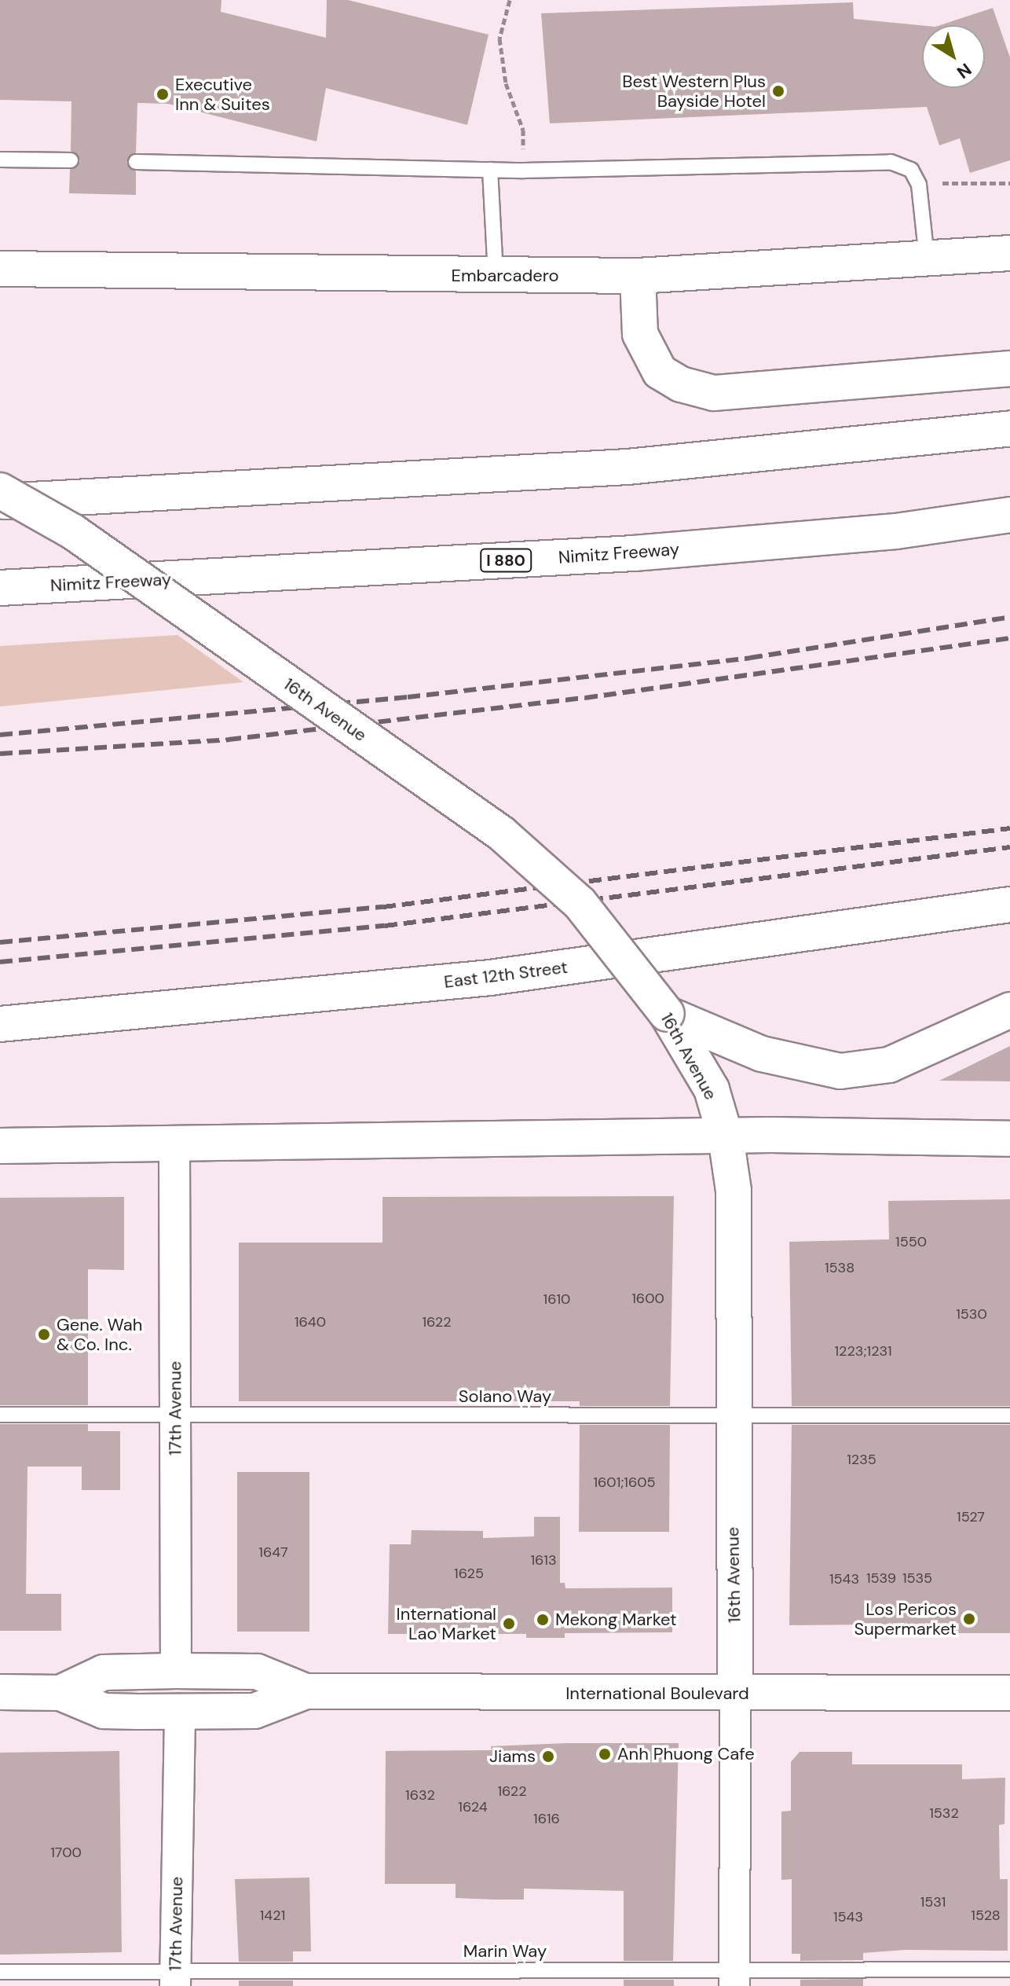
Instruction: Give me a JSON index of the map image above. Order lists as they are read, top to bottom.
{
  "streets": {
    "main road": [
      "Embarcadero",
      "Nimitz Freeway",
      "I 880",
      "16th Avenue",
      "East 12th Street",
      "International Boulevard"
    ],
    "street": ["17th Avenue"],
    "lane": ["Solano Way", "Marin Way"]
  },
  "crossings": [
    ["16th Avenue", "Solano Way"],
    ["16th Avenue", "International Boulevard"],
    ["16th Avenue", "Marin Way"],
    ["Solano Way", "17th Avenue"],
    ["17th Avenue", "International Boulevard"],
    ["17th Avenue", "Marin Way"]
  ],
  "places": [
    "Best Western Plus Bayside Hotel",
    "Executive Inn & Suites",
    "Gene. Wah & Co. Inc.",
    "Los Pericos Supermarket",
    "Mekong Market",
    "International Lao Market",
    "Anh Phuong Cafe",
    "Jiams"
  ],
  "house_numbers": [
    "1550",
    "1538",
    "1600",
    "1610",
    "1530",
    "1640",
    "1622",
    "1223;1231",
    "1235",
    "1601;1605",
    "1527",
    "1647",
    "1613",
    "1625",
    "1539",
    "1535",
    "1543",
    "1622",
    "1632",
    "1624",
    "1532",
    "1616",
    "1700",
    "1531",
    "1421",
    "1528",
    "1543"
  ],
  "north": "bottom right"
}
